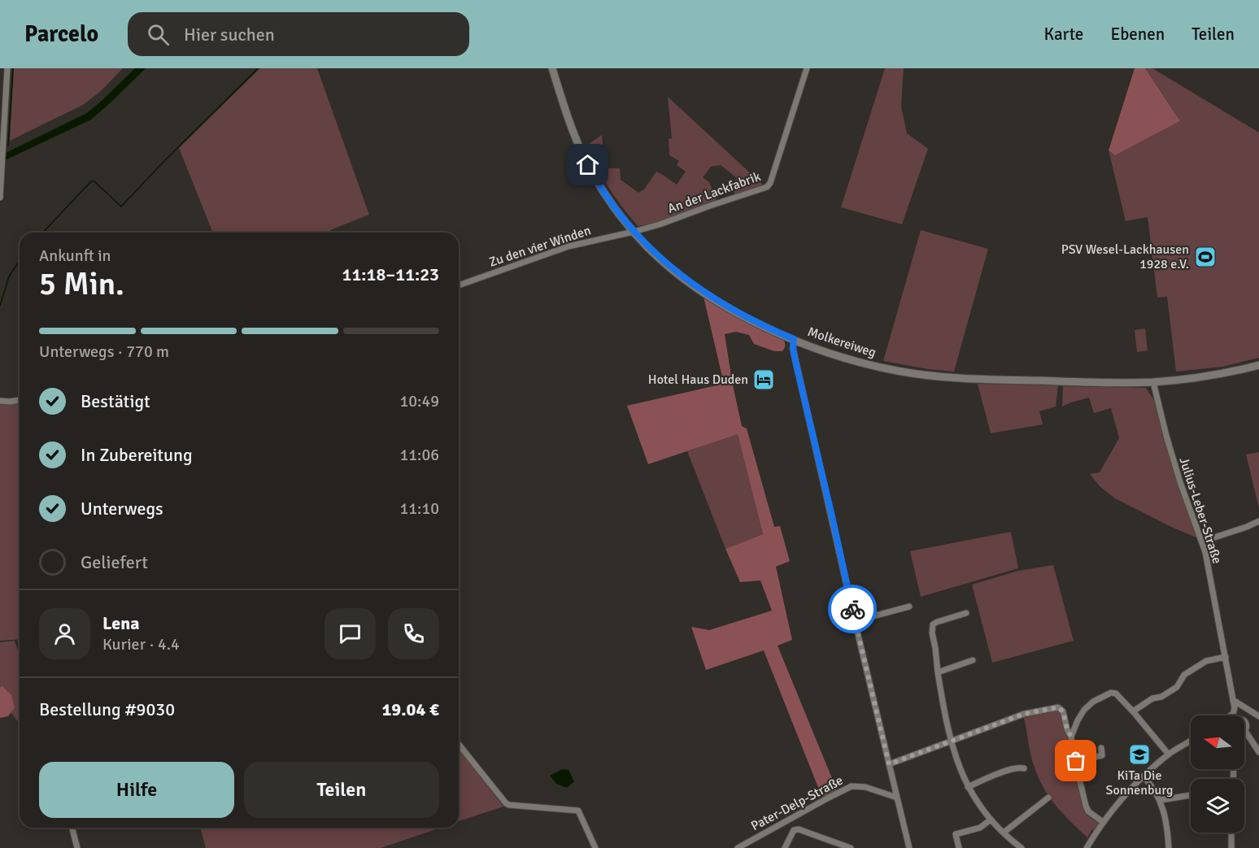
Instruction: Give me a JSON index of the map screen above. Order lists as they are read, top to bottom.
{
  "streets": {
    "main road": ["Molkereiweg"],
    "street": [
      "An der Lackfabrik",
      "Zu den vier Winden",
      "Julius-Leber-Straße",
      "Pater-Delp-Straße"
    ]
  },
  "crossings": [
    ["An der Lackfabrik", "Zu den vier Winden"],
    ["An der Lackfabrik", "Molkereiweg"],
    ["Zu den vier Winden", "Molkereiweg"],
    ["Molkereiweg", "Julius-Leber-Straße"]
  ],
  "places": {
    "sports": ["PSV Wesel-Lackhausen 1928 e.V."],
    "hotel": ["Hotel Haus Duden"],
    "school or university": ["KiTa Die Sonnenburg"]
  },
  "north": "left",
  "page": {
    "header": "Parcelo",
    "search": "Hier suchen",
    "nav": ["Karte", "Ebenen", "Teilen"],
    "heading": ["5 Min.", "Ankunft in", "11:18–11:23"],
    "panel": [
      "Lena",
      "Kurier · 4.4",
      "Bestellung #9030",
      "19.04 €"
    ],
    "bar": "Unterwegs · 770 m",
    "list": [
      ["Bestätigt", "10:49"],
      ["In Zubereitung", "11:06"],
      ["Unterwegs", "11:10"],
      "Geliefert"
    ],
    "buttons": ["Hilfe", "Teilen"]
  }
}
